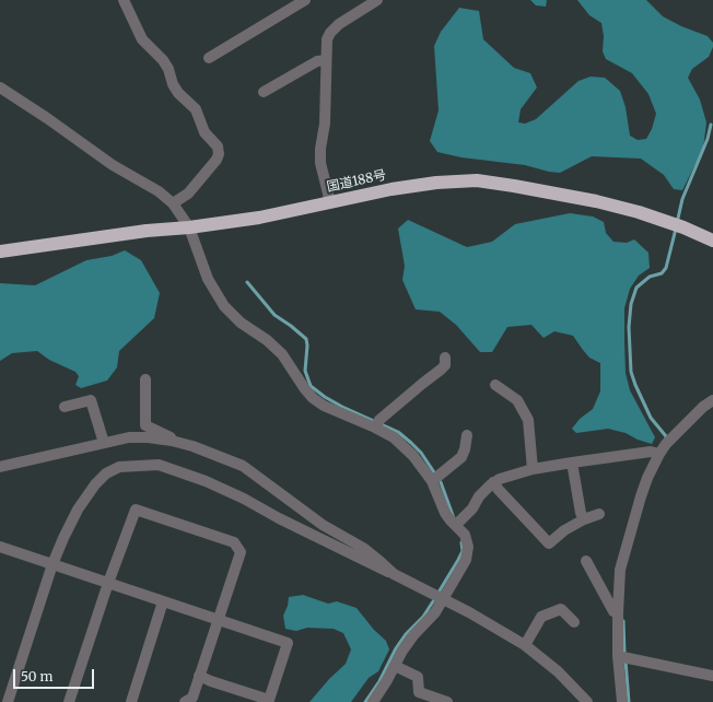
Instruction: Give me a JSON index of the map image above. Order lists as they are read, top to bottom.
{
  "streets": {
    "highway": ["国道188号"]
  },
  "scale_bar": "50 m"
}
